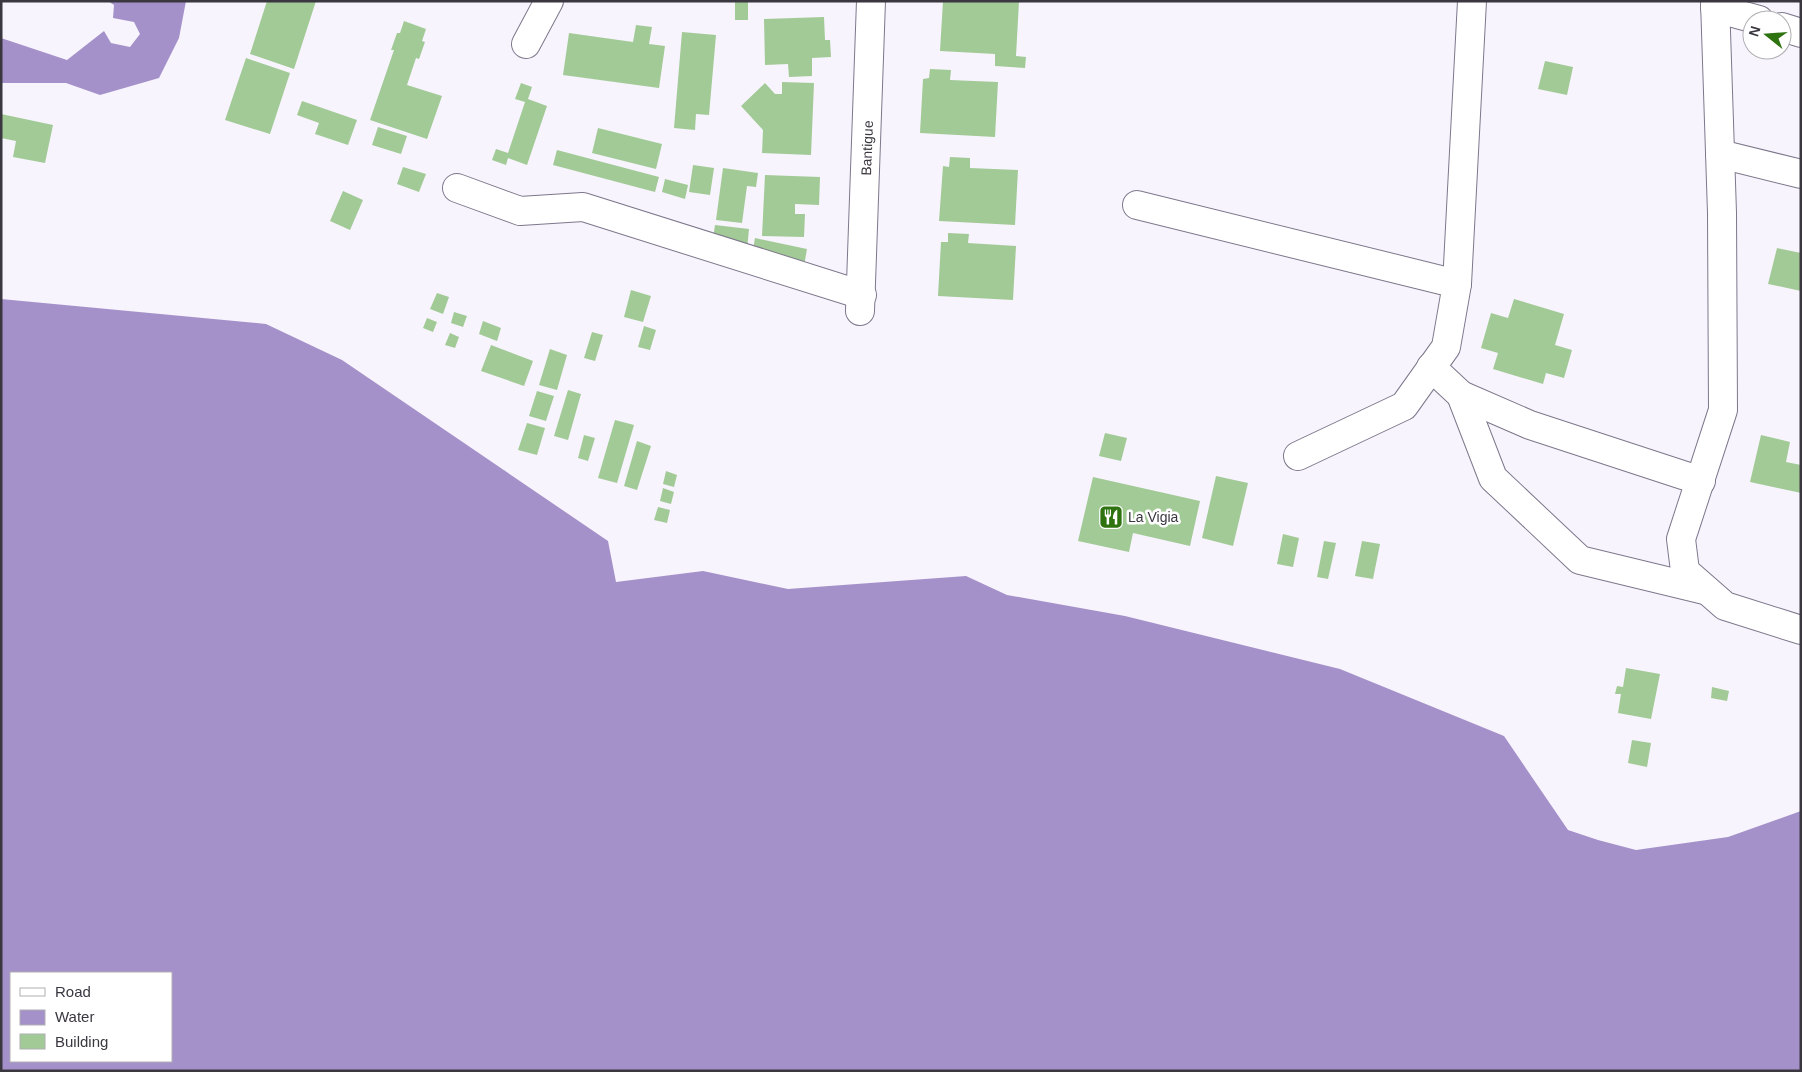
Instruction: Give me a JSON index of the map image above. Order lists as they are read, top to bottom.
{
  "streets": {
    "street": ["Bantigue"]
  },
  "places": {
    "restaurant": ["La Vigia"]
  },
  "legend": ["Road", "Water", "Building"],
  "north": "left"
}
